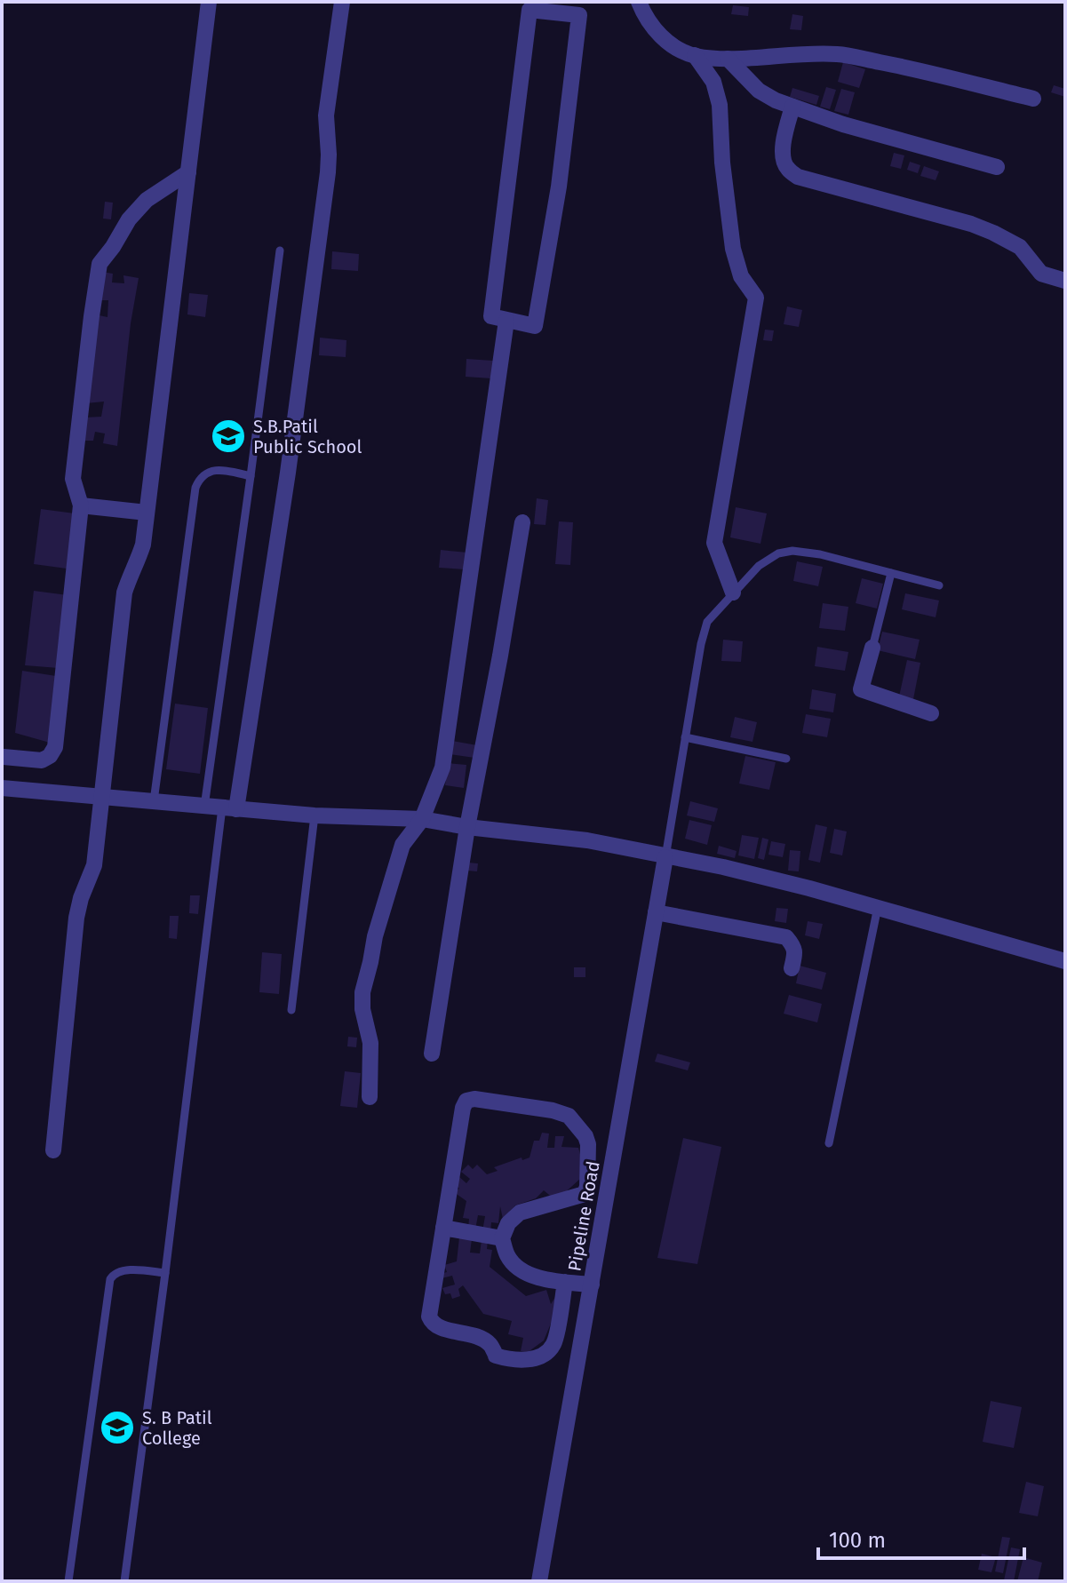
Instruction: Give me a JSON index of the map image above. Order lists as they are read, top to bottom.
{
  "streets": {
    "street": ["Pipeline Road"]
  },
  "places": {
    "school or university": ["S.B.Patil Public School", "S. B Patil College"]
  },
  "scale_bar": "100 m"
}
